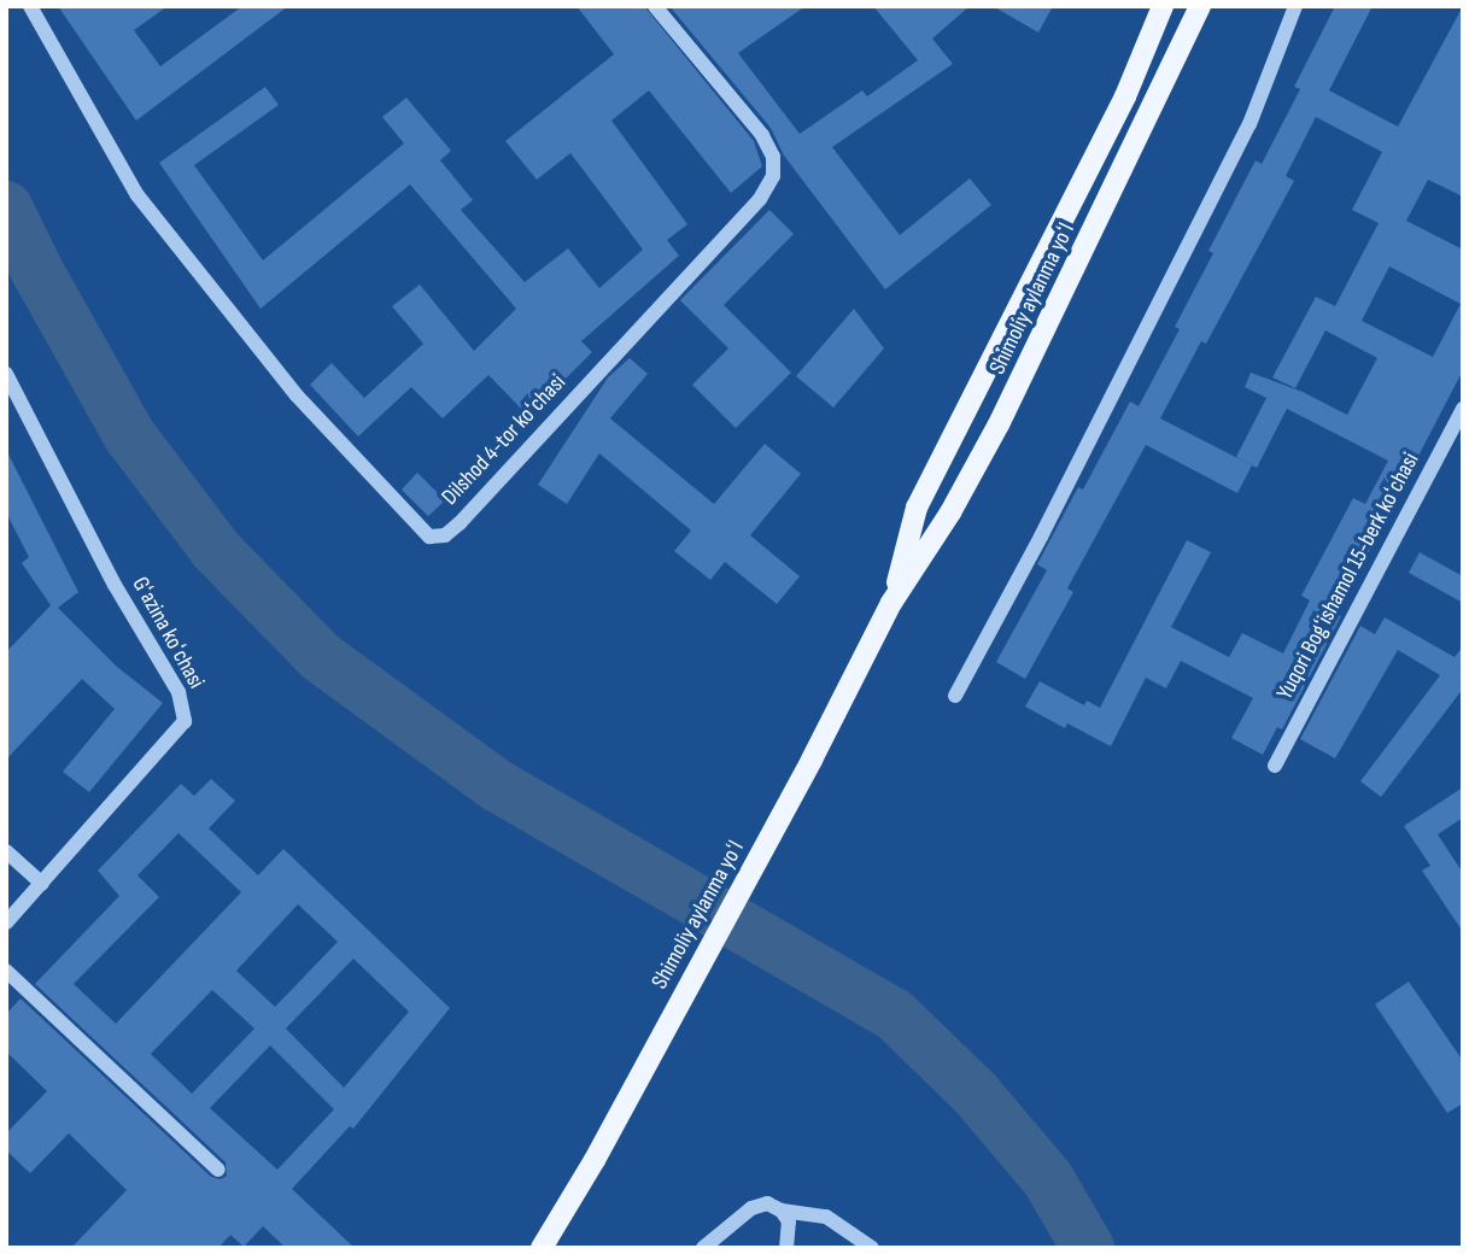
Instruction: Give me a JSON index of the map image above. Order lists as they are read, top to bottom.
{
  "streets": {
    "main road": ["Shimoliy aylanma yoʻl"],
    "street": ["Dilshod 4-tor koʻchasi", "Yuqori Bogʻishamol 15-berk koʻchasi", "Gʻazina koʻchasi"]
  }
}
